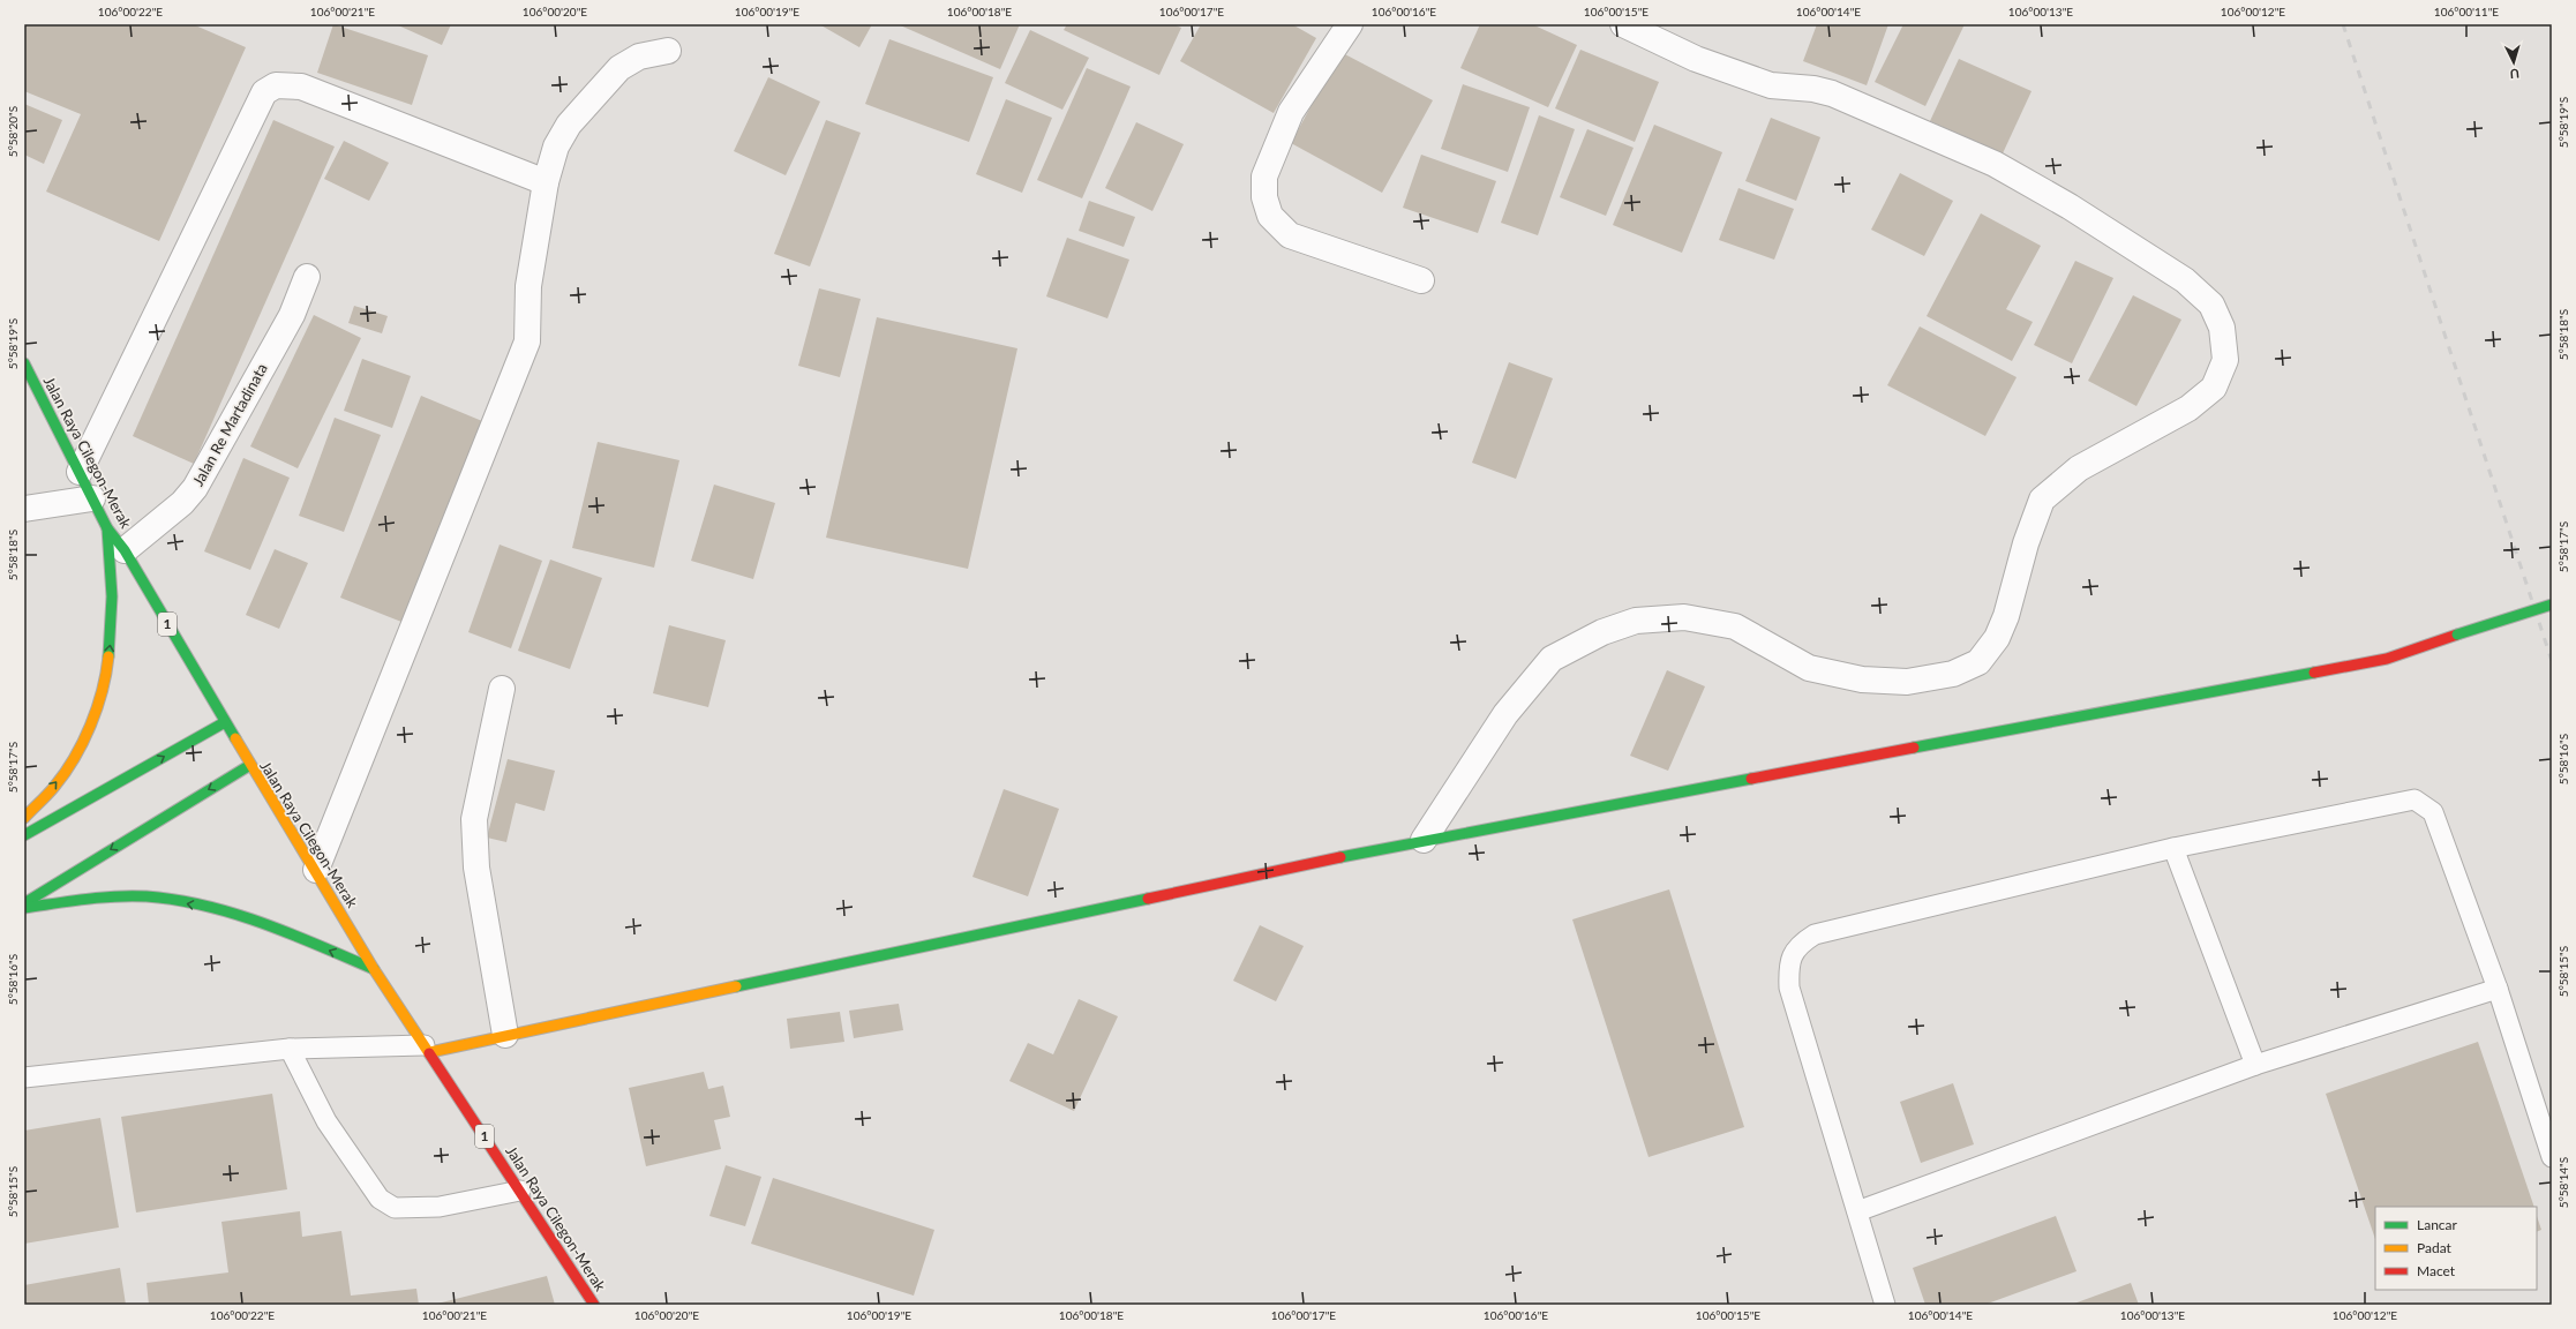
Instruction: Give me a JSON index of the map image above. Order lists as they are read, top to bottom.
{
  "streets": {
    "main road": ["Jalan Raya Cilegon-Merak", "1"],
    "street": ["Jalan Re Martadinata"]
  },
  "crossings": [
    ["Jalan Re Martadinata", "Jalan Raya Cilegon-Merak"]
  ],
  "legend": ["Lancar", "Padat", "Macet"],
  "north": "bottom",
  "coordinates": [
    "106°00'22\"E",
    "106°00'21\"E",
    "106°00'20\"E",
    "106°00'19\"E",
    "106°00'18\"E",
    "106°00'17\"E",
    "106°00'16\"E",
    "106°00'15\"E",
    "106°00'14\"E",
    "106°00'13\"E",
    "106°00'12\"E",
    "106°00'11\"E",
    "5°58'19\"S",
    "5°58'20\"S",
    "5°58'18\"S",
    "5°58'17\"S",
    "5°58'16\"S",
    "5°58'15\"S",
    "5°58'14\"S"
  ]
}
